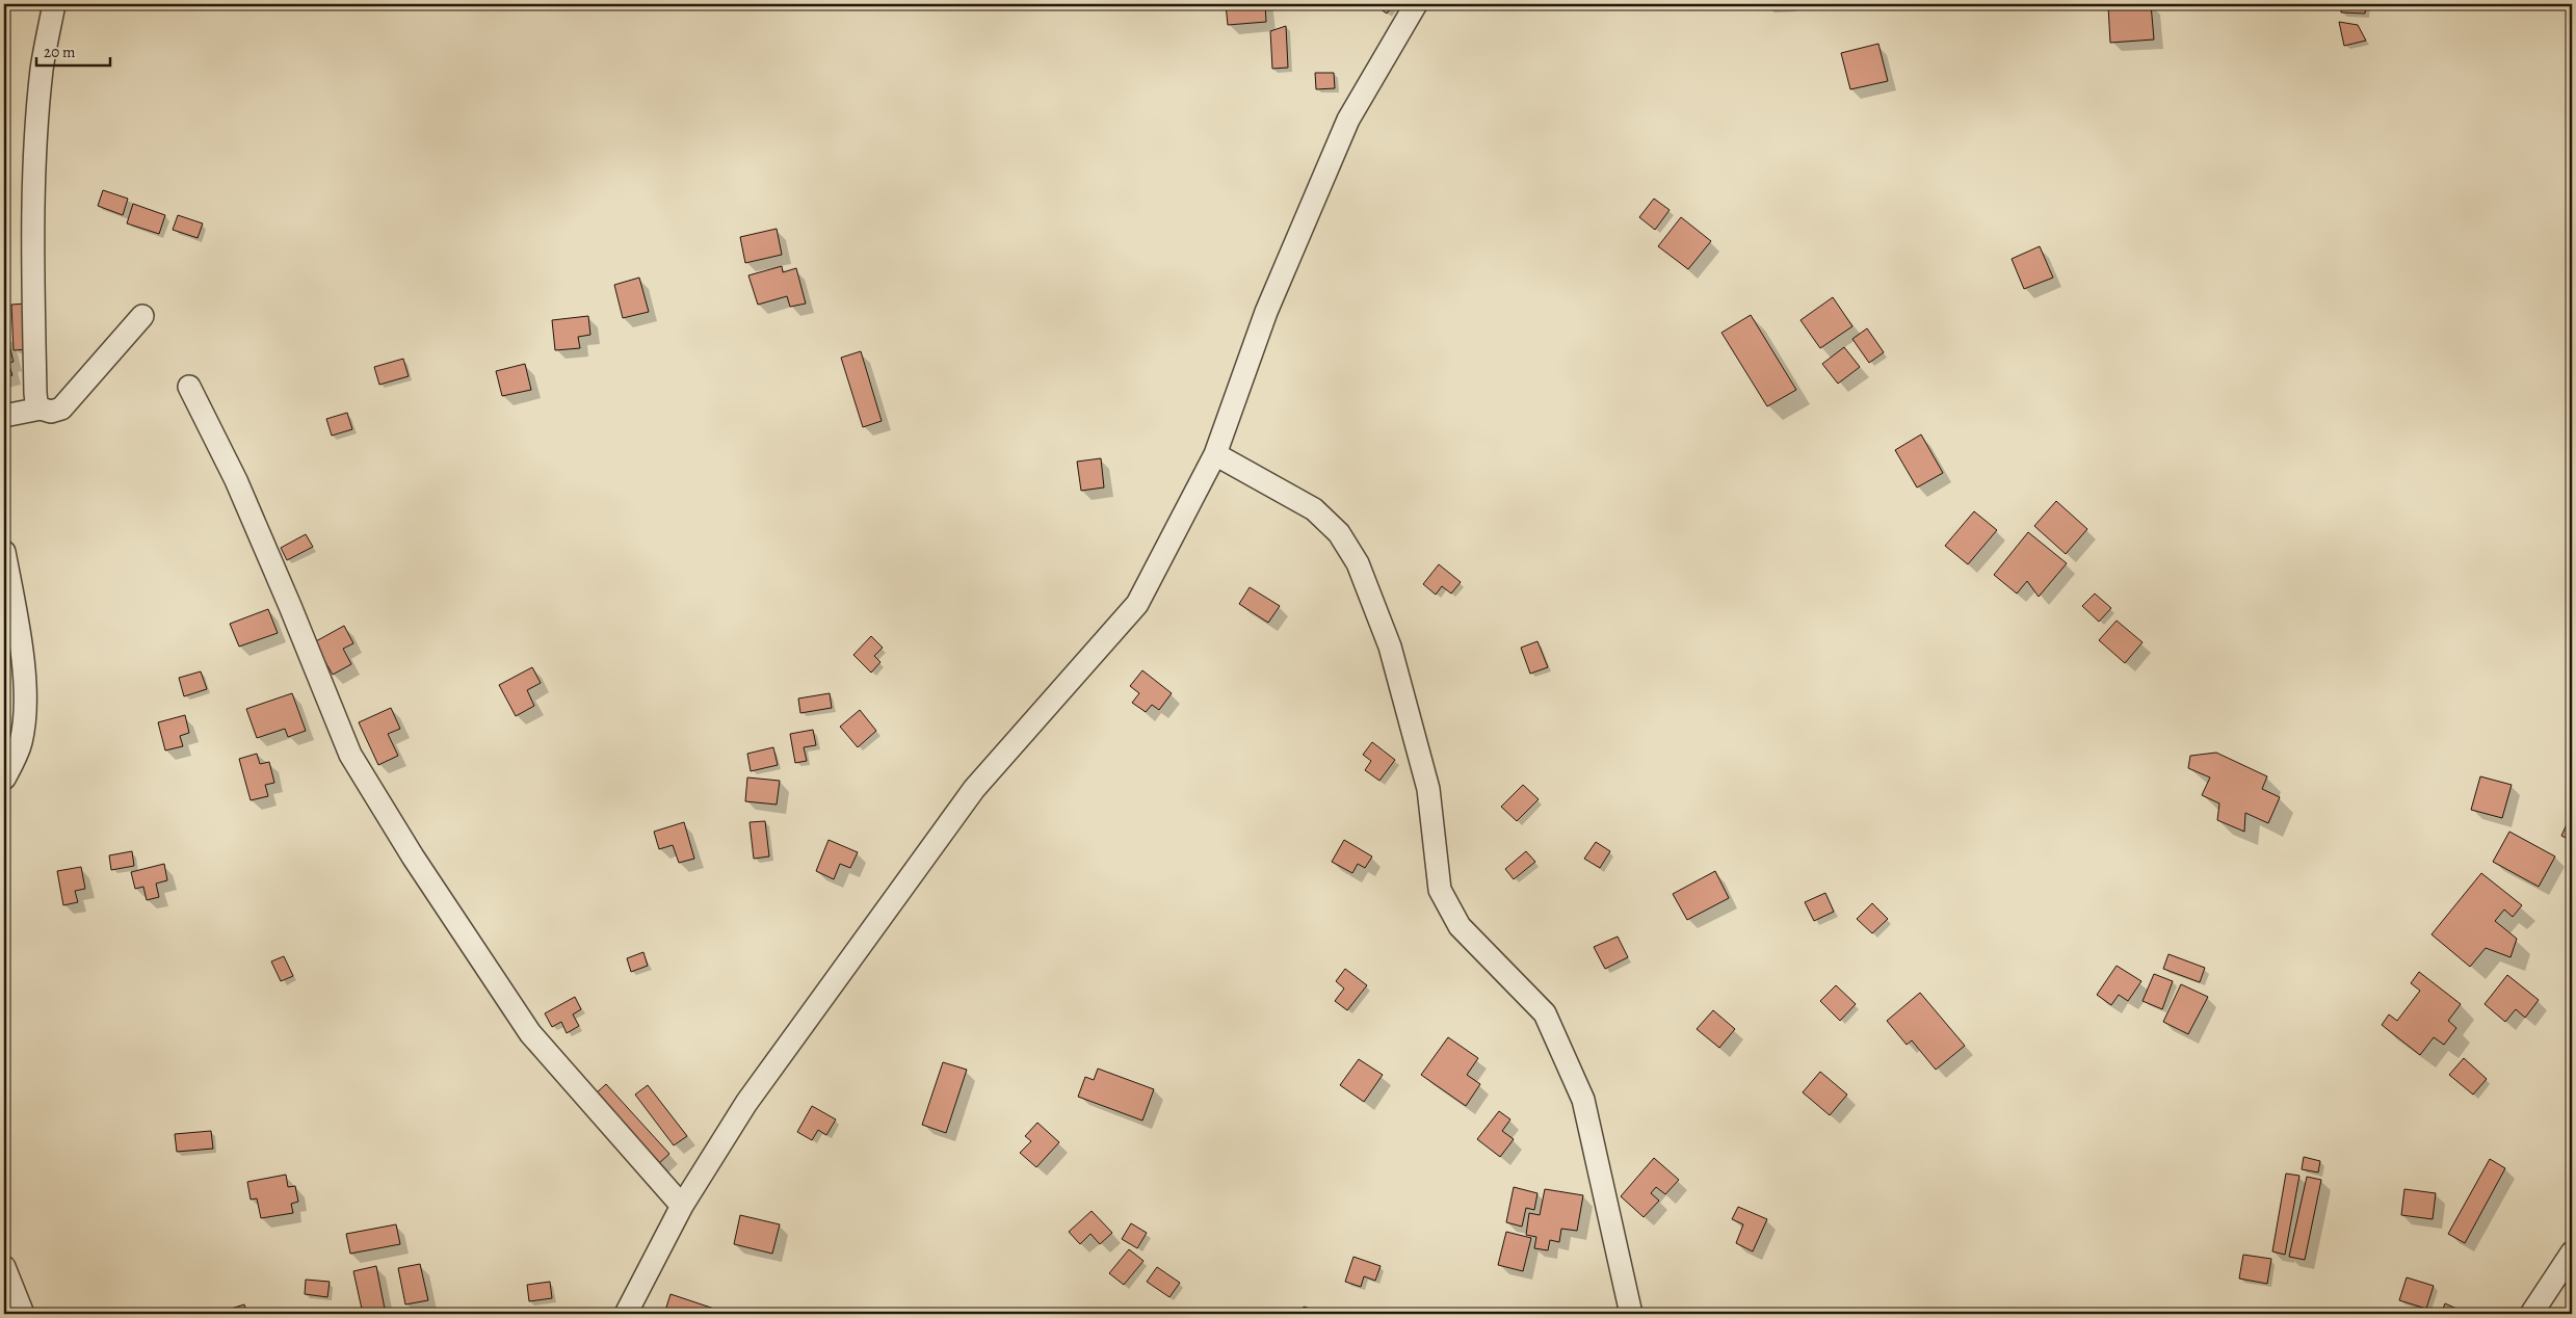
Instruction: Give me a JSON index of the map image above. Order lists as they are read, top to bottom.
{
  "scale_bar": "20 m"
}
